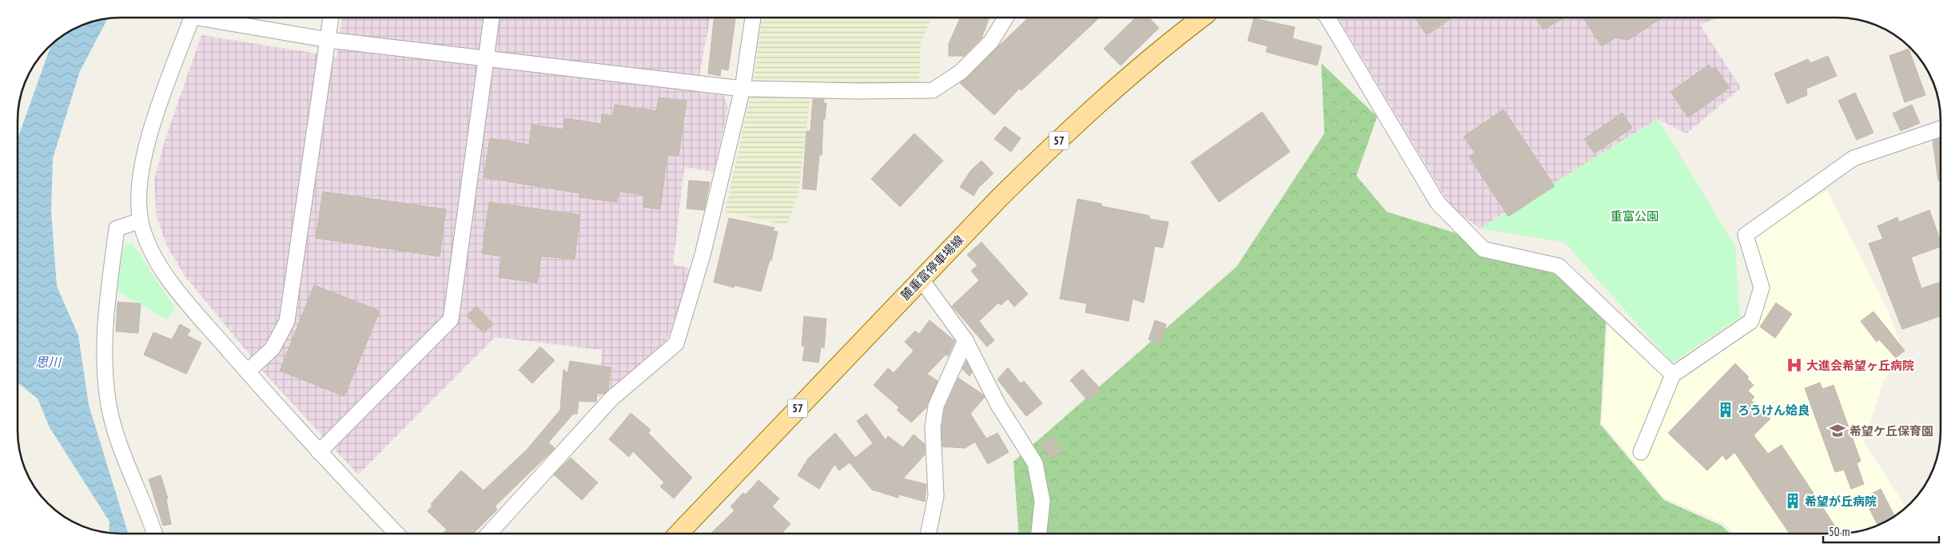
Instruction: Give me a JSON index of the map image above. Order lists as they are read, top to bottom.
{
  "streets": {
    "main road": ["57", "麓重富停車場線"]
  },
  "water": ["思川"],
  "parks": ["重富公園"],
  "places": {
    "hospital": ["大進会希望ヶ丘病院"],
    "building": ["ろうけん姶良", "希望が丘病院"],
    "school or university": ["希望ケ丘保育園"]
  },
  "scale_bar": "50 m"
}
